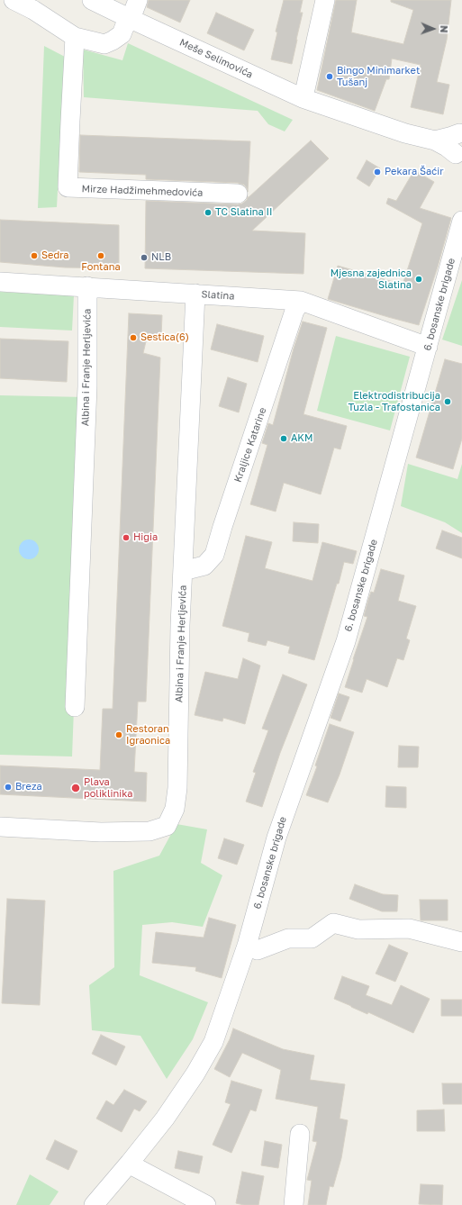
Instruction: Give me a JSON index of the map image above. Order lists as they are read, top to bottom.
{
  "streets": {
    "street": [
      "Meše Selimovića",
      "Mirze Hadžimehmedovića",
      "Slatina",
      "6. bosanske brigade",
      "Albina i Franje Herljevića",
      "Kraljice Katarine"
    ]
  },
  "crossings": [
    ["Slatina", "6. bosanske brigade"],
    ["Slatina", "Albina i Franje Herljevića"],
    ["Slatina", "Kraljice Katarine"],
    ["Albina i Franje Herljevića", "Kraljice Katarine"]
  ],
  "places": [
    "Bingo Minimarket Tušanj",
    "Pekara Šaćir",
    "TC Slatina II",
    "Sedra",
    "Fontana",
    "NLB",
    "Mjesna zajednica Slatina",
    "Sestica(6)",
    "Elektrodistribucija Tuzla - Trafostanica",
    "AKM",
    "Higia",
    "Restoran Igraonica",
    "Breza",
    "Plava poliklinika"
  ],
  "north": "right"
}
